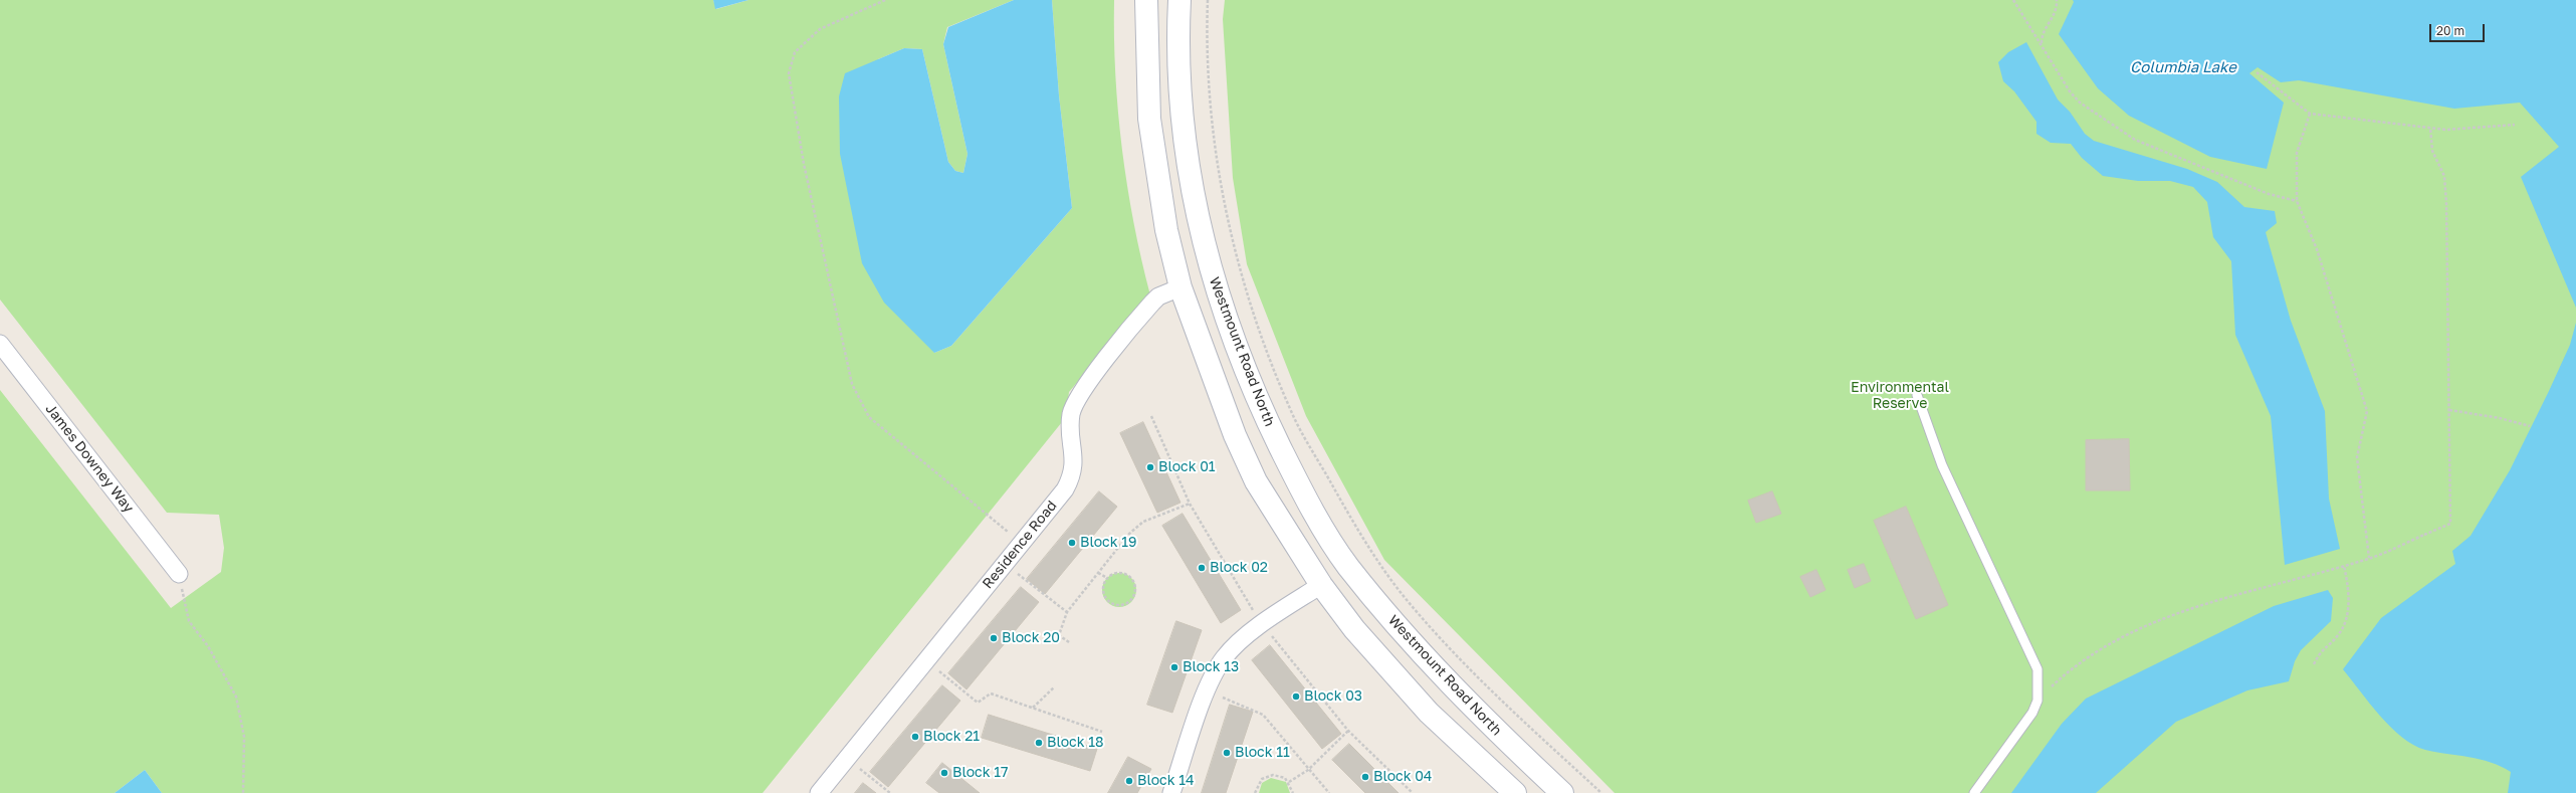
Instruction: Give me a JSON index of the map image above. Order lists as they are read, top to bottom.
{
  "streets": {
    "main road": ["Westmount Road North"],
    "street": ["James Downey Way", "Residence Road"]
  },
  "water": ["Columbia Lake"],
  "parks": ["Environmental Reserve"],
  "places": [
    "Block 01",
    "Block 19",
    "Block 02",
    "Block 20",
    "Block 13",
    "Block 03",
    "Block 21",
    "Block 18",
    "Block 11",
    "Block 17",
    "Block 04",
    "Block 14"
  ],
  "scale_bar": "20 m"
}
